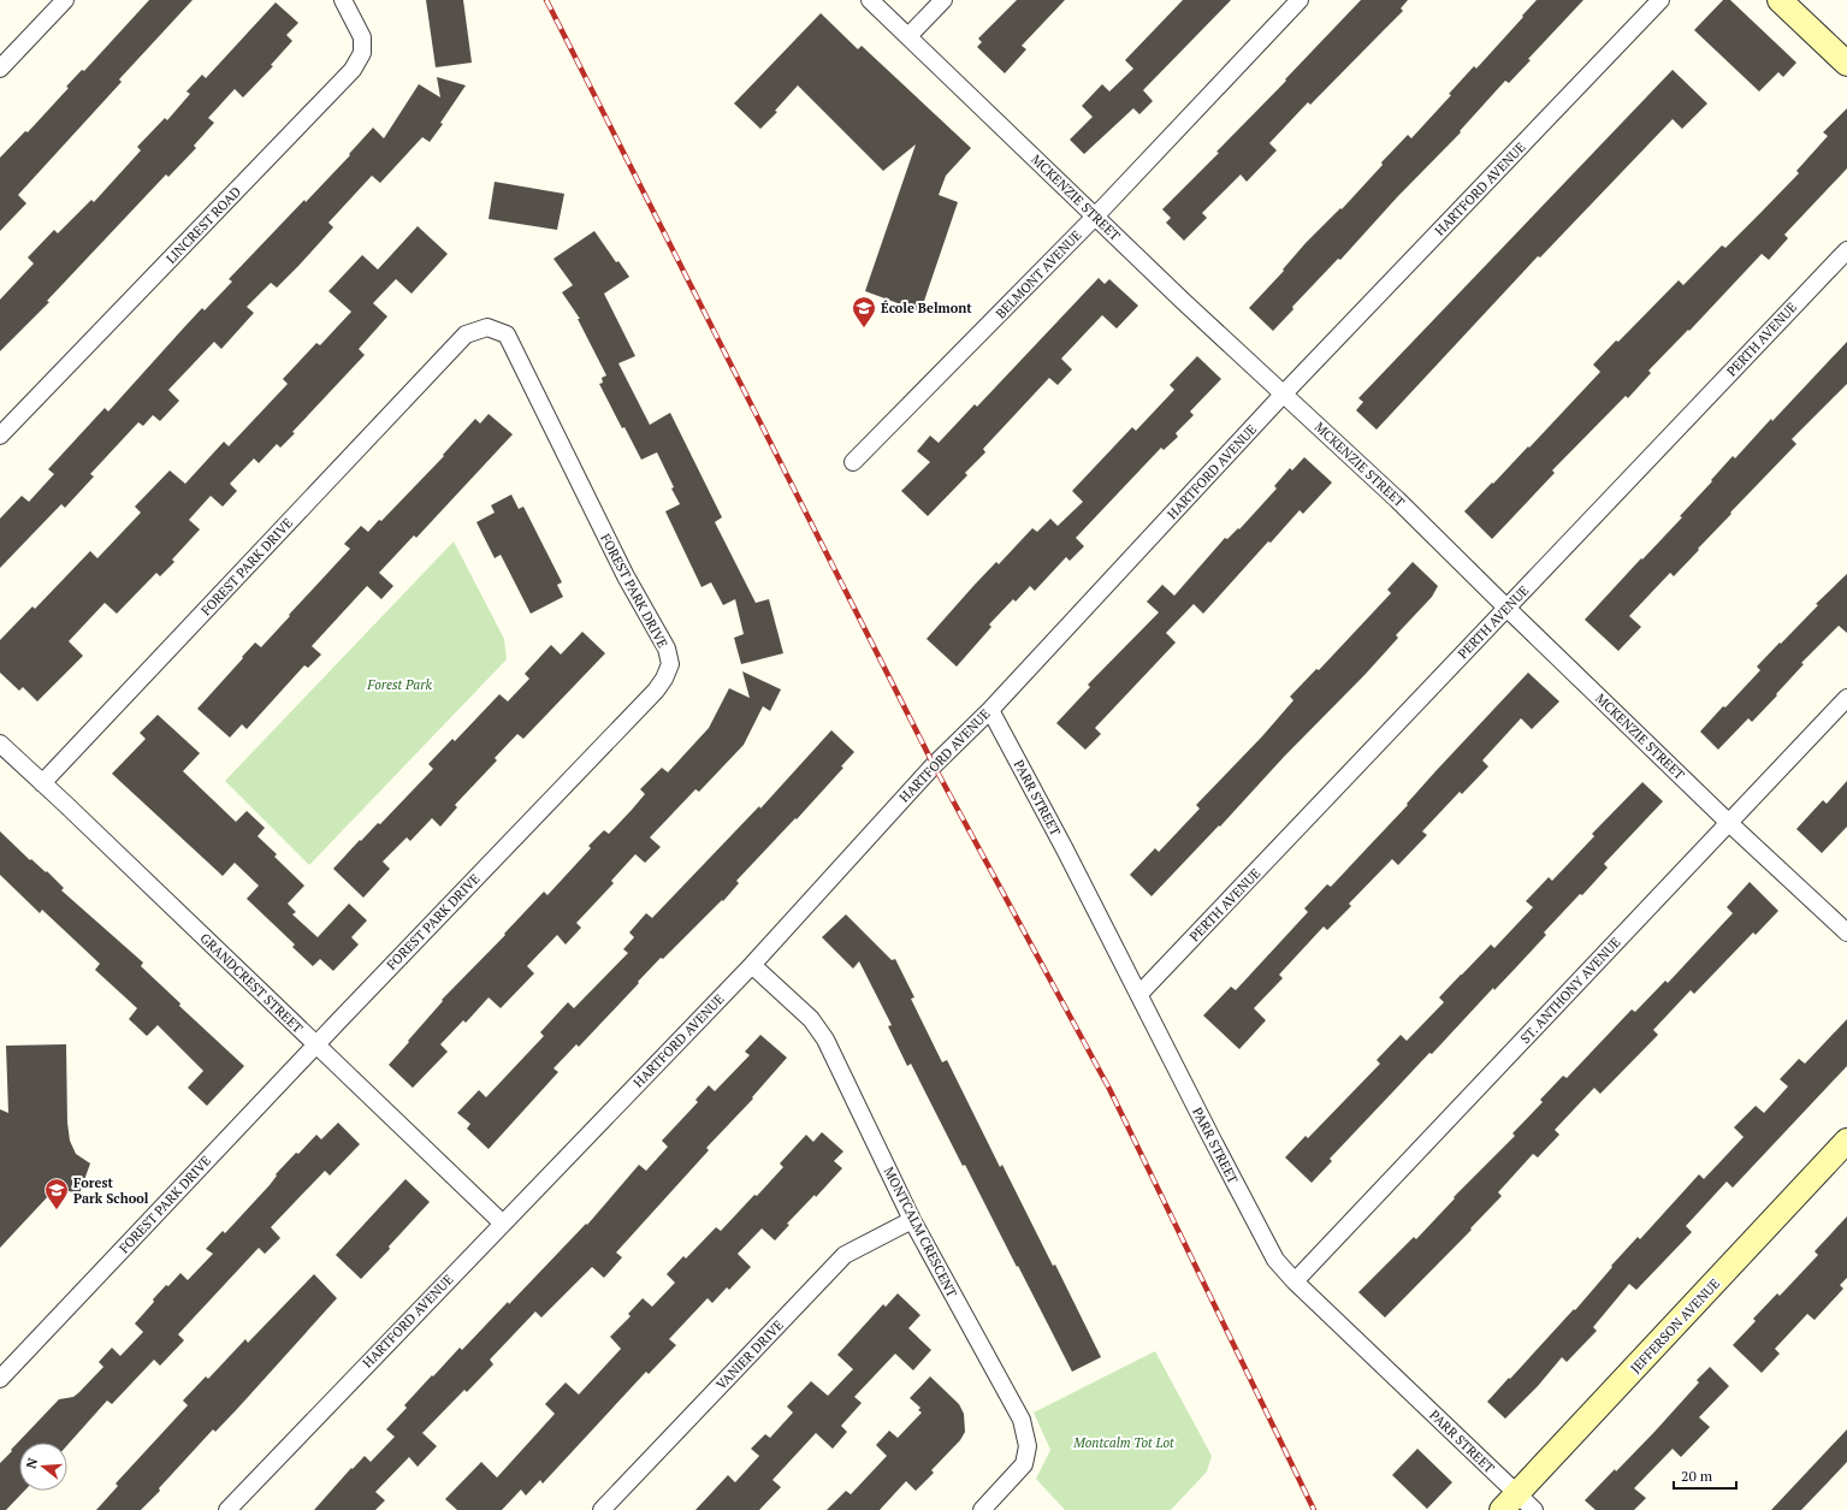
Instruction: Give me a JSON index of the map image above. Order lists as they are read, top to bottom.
{
  "streets": {
    "street": [
      "HARTFORD AVENUE",
      "MCKENZIE STREET",
      "LINCREST ROAD",
      "BELMONT AVENUE",
      "PERTH AVENUE",
      "FOREST PARK DRIVE",
      "PARR STREET",
      "GRANDCREST STREET",
      "ST. ANTHONY AVENUE",
      "MONTCALM CRESCENT",
      "JEFFERSON AVENUE",
      "VANIER DRIVE"
    ]
  },
  "crossings": [
    ["HARTFORD AVENUE", "MCKENZIE STREET"],
    ["HARTFORD AVENUE", "PARR STREET"],
    ["HARTFORD AVENUE", "GRANDCREST STREET"],
    ["HARTFORD AVENUE", "MONTCALM CRESCENT"],
    ["MCKENZIE STREET", "BELMONT AVENUE"],
    ["MCKENZIE STREET", "PERTH AVENUE"],
    ["MCKENZIE STREET", "ST. ANTHONY AVENUE"],
    ["PERTH AVENUE", "PARR STREET"],
    ["FOREST PARK DRIVE", "GRANDCREST STREET"],
    ["PARR STREET", "ST. ANTHONY AVENUE"],
    ["PARR STREET", "JEFFERSON AVENUE"],
    ["MONTCALM CRESCENT", "VANIER DRIVE"]
  ],
  "parks": ["Forest Park", "Montcalm Tot Lot"],
  "places": {
    "school or university": ["École Belmont", "Forest Park School"]
  },
  "scale_bar": "20 m",
  "north": "left"
}
